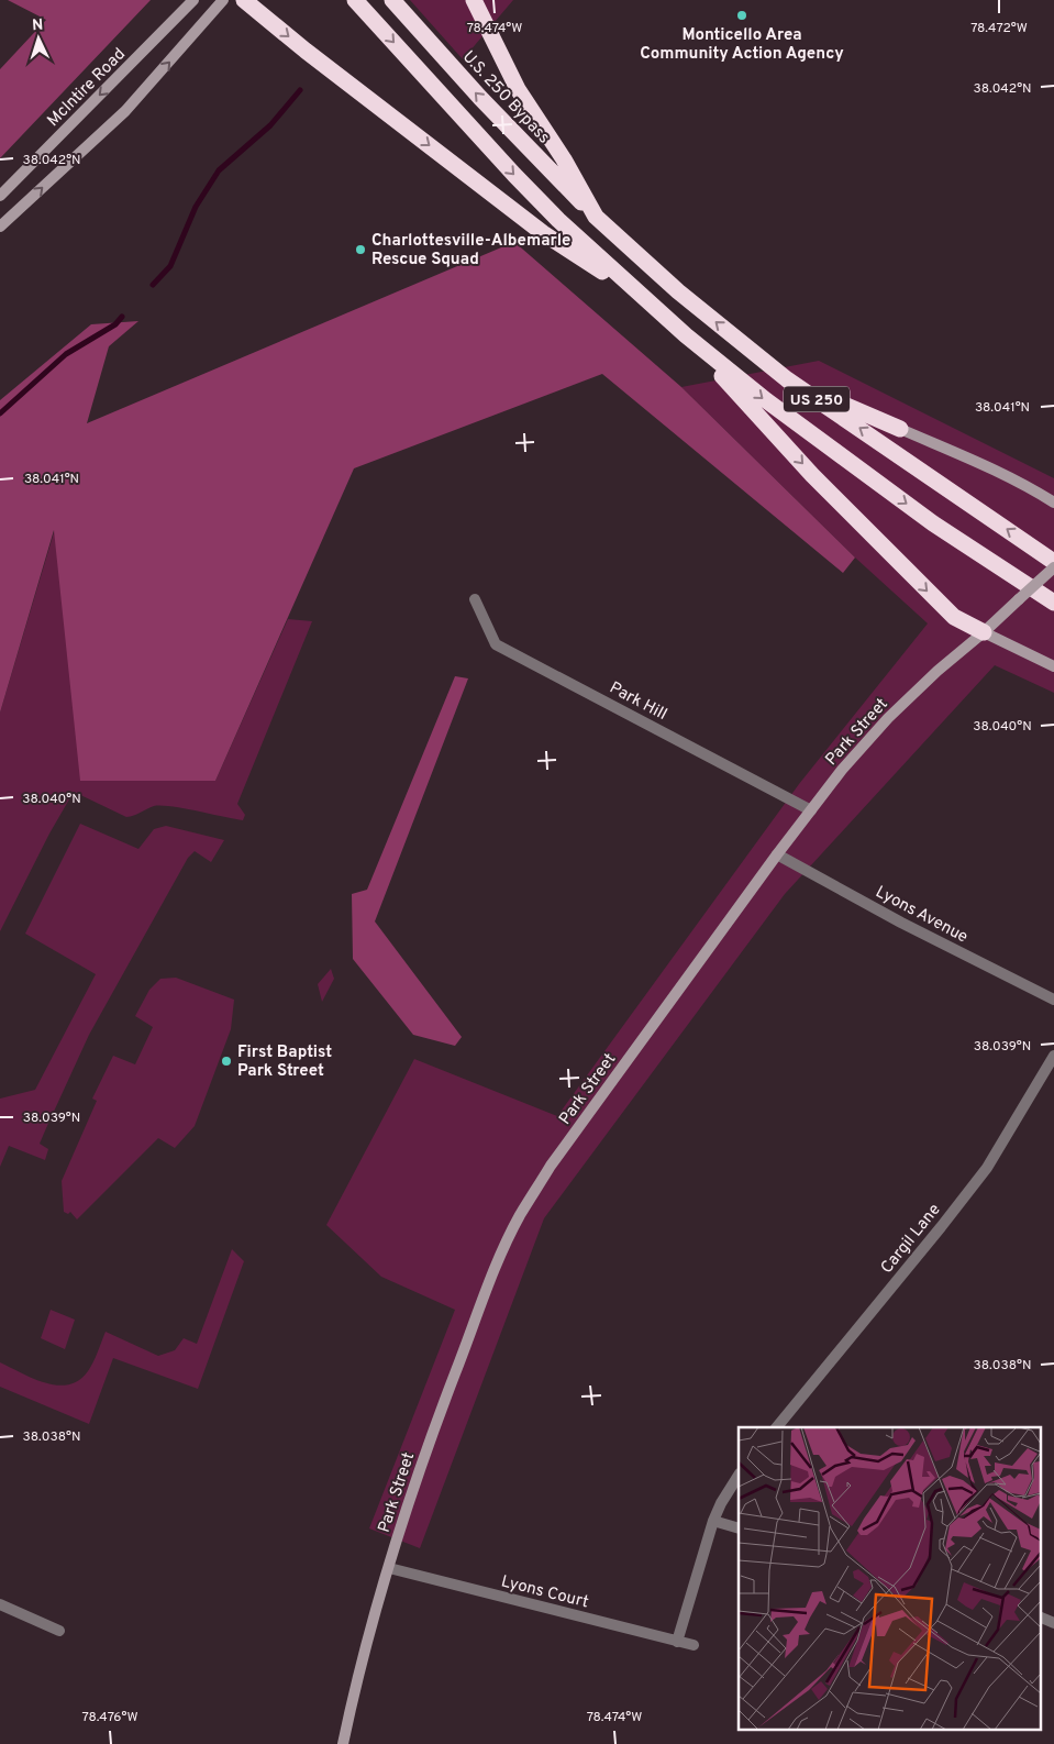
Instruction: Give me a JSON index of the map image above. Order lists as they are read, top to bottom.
{
  "streets": {
    "highway": ["U.S. 250 Bypass", "US 250"],
    "street": [
      "McIntire Road",
      "Park Hill",
      "Park Street",
      "Lyons Avenue",
      "Cargil Lane",
      "Lyons Court"
    ]
  },
  "crossings": [
    ["U.S. 250 Bypass", "US 250"],
    ["Park Hill", "Park Street"],
    ["Park Street", "Lyons Avenue"],
    ["Park Street", "Lyons Court"]
  ],
  "places": ["Monticello Area Community Action Agency", "Charlottesville-Albemarle Rescue Squad", "First Baptist Park Street"],
  "north": "top",
  "coordinates": [
    "78.472°W",
    "78.474°W",
    "38.042°N",
    "38.041°N",
    "38.040°N",
    "38.039°N",
    "38.038°N",
    "78.476°W"
  ]
}
